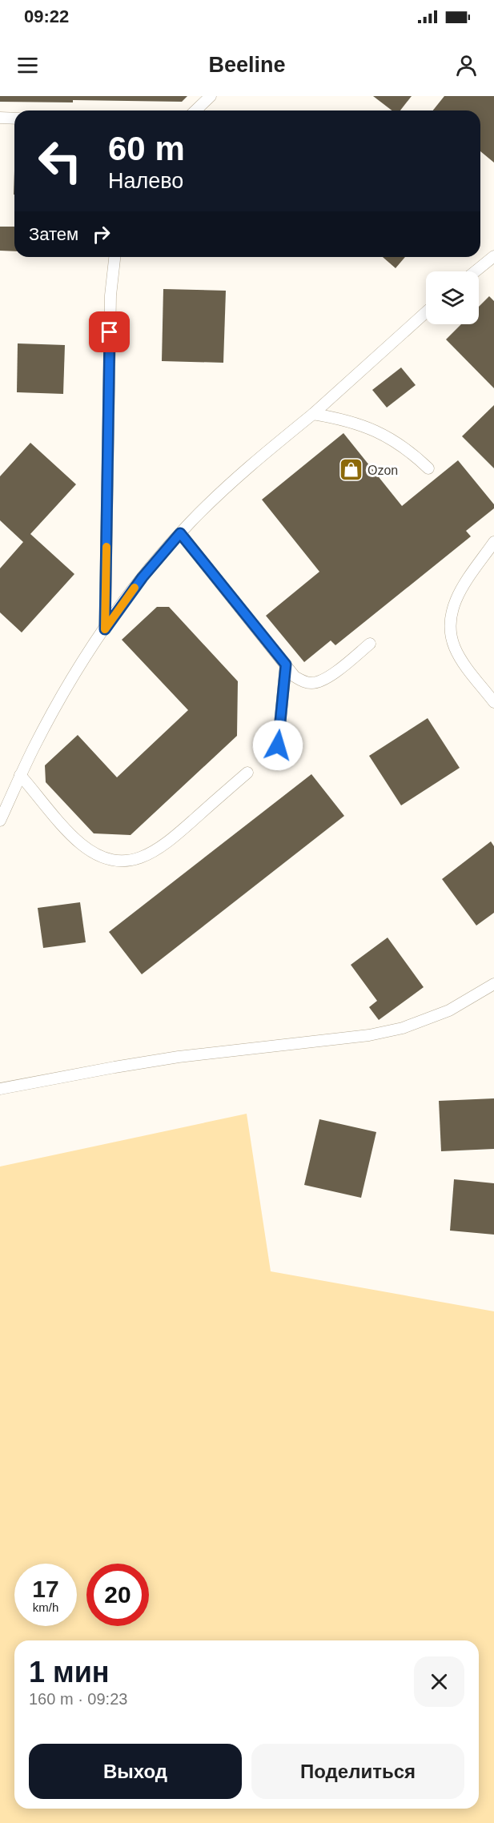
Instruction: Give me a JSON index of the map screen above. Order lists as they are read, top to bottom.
{
  "places": {
    "shop": ["Ozon"]
  },
  "page": {
    "status": "09:22",
    "header": "Beeline",
    "turn": ["60 m", "Налево"],
    "then": "Затем",
    "speed": "17 km/h",
    "limit": "20",
    "heading": ["1 мин", "160 m · 09:23"],
    "buttons": ["Выход", "Поделиться"]
  }
}
